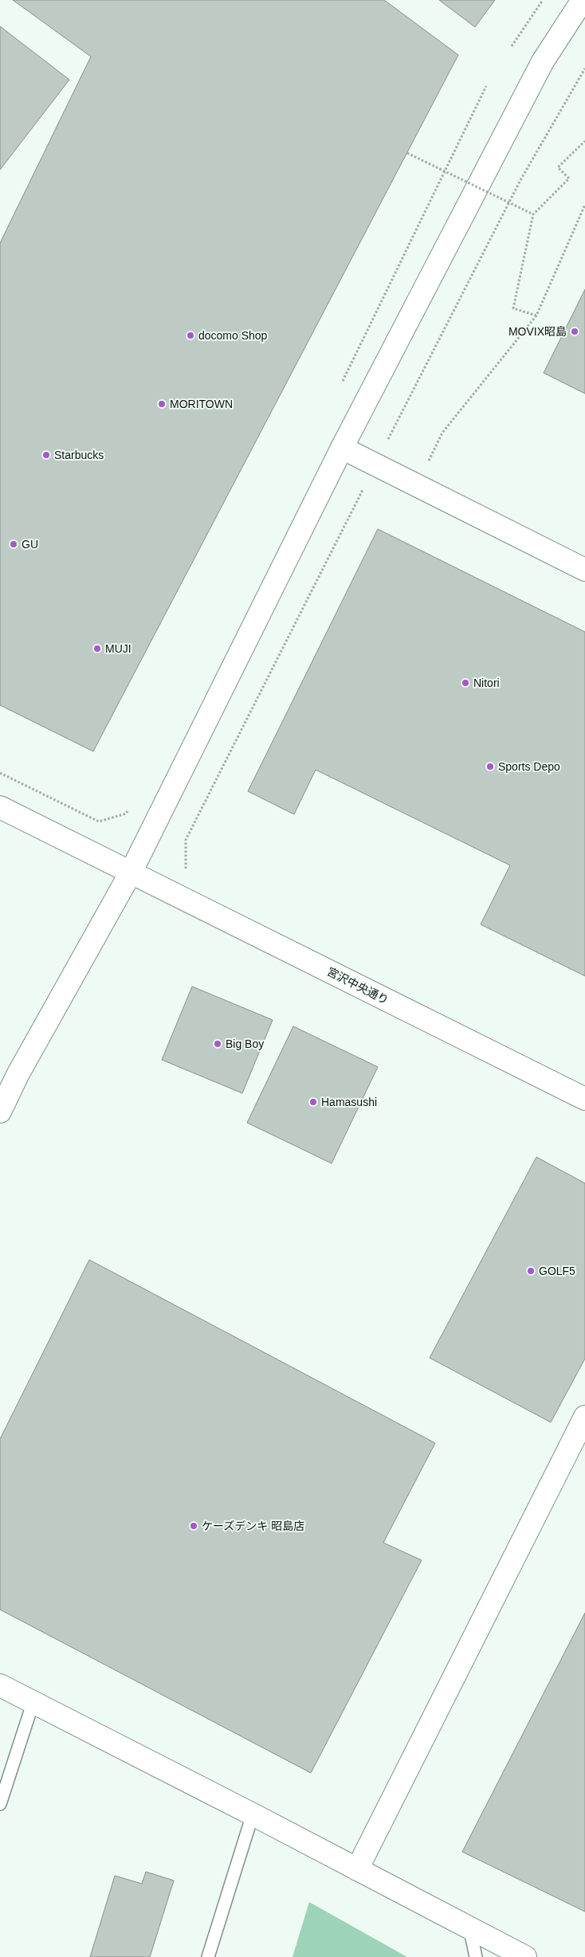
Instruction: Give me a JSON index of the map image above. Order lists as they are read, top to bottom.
{
  "streets": {
    "street": ["宮沢中央通り"]
  },
  "places": [
    "MOVIX昭島",
    "docomo Shop",
    "MORITOWN",
    "Starbucks",
    "GU",
    "MUJI",
    "Nitori",
    "Sports Depo",
    "Big Boy",
    "Hamasushi",
    "GOLF5",
    "ケーズデンキ 昭島店"
  ]
}
